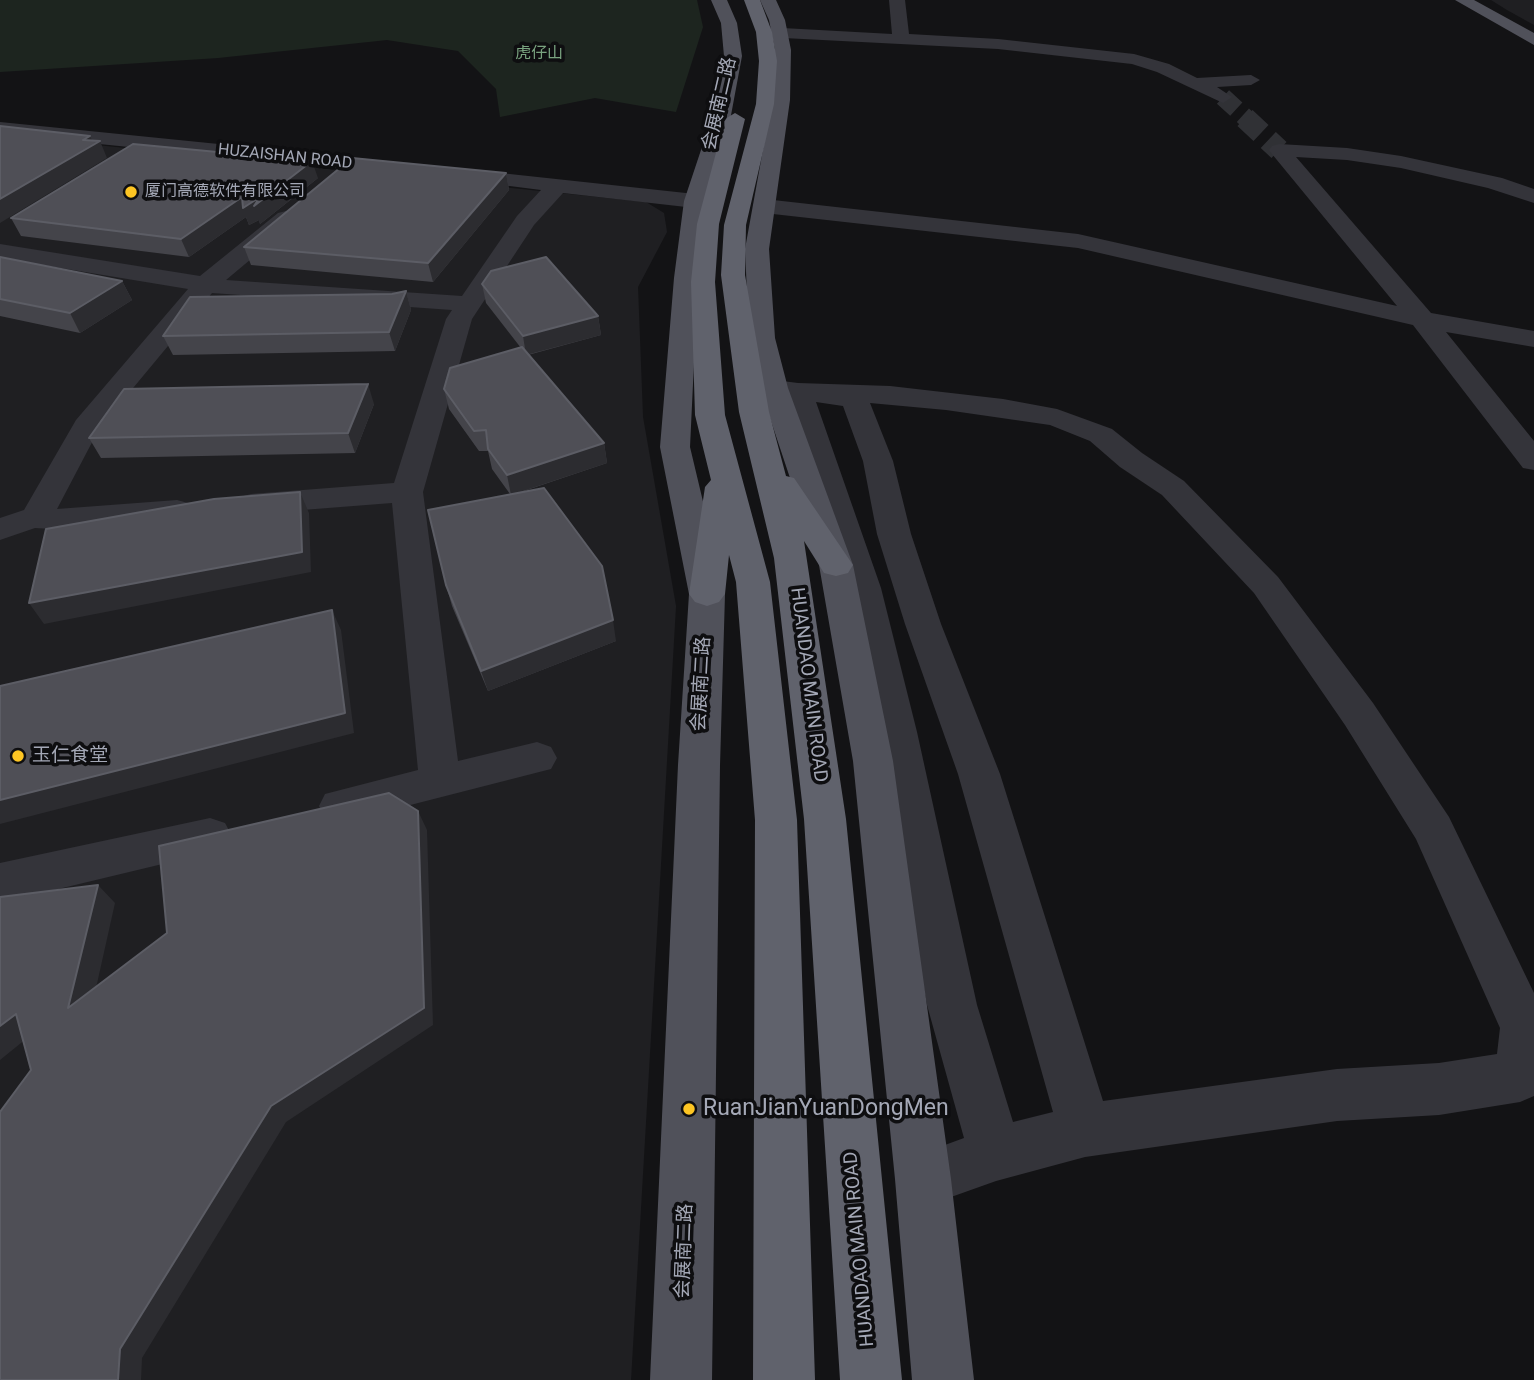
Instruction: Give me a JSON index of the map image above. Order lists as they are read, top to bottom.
{
  "streets": {
    "highway": ["HUANDAO MAIN ROAD"],
    "main road": ["会展南二路"],
    "street": ["HUZAISHAN ROAD"]
  },
  "crossings": [
    ["会展南二路", "HUZAISHAN ROAD"]
  ],
  "parks": ["虎仔山"],
  "places": ["厦门高德软件有限公司", "玉仁食堂", "RuanJianYuanDongMen"]
}
